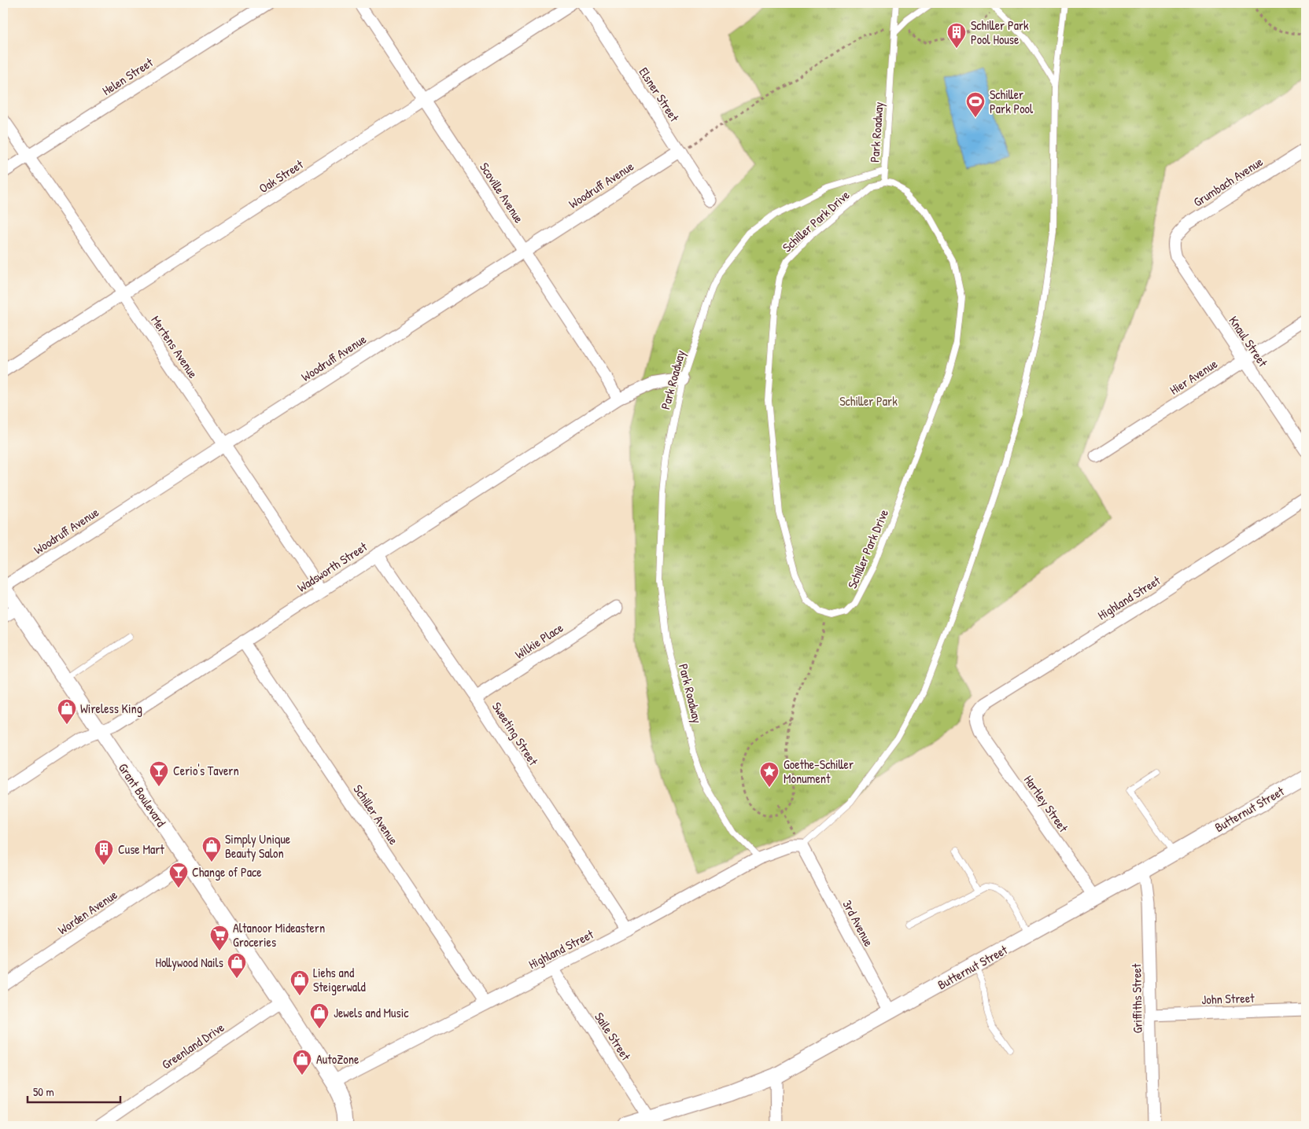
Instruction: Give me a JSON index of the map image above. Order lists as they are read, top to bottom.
{
  "streets": {
    "street": [
      "Helen Street",
      "Elsner Street",
      "Oak Street",
      "Grumbach Avenue",
      "Woodruff Avenue",
      "Scoville Avenue",
      "Knaul Street",
      "Mertens Avenue",
      "Hier Avenue",
      "Wadsworth Street",
      "Highland Street",
      "Wilkie Place",
      "Sweeting Street",
      "Grant Boulevard",
      "Hartley Street",
      "Butternut Street",
      "Schiller Avenue",
      "Worden Avenue",
      "3rd Avenue",
      "Griffiths Street",
      "John Street",
      "Saile Street",
      "Greenland Drive"
    ],
    "lane": ["Park Roadway", "Schiller Park Drive"]
  },
  "crossings": [
    ["Helen Street", "Mertens Avenue"],
    ["Elsner Street", "Woodruff Avenue"],
    ["Park Roadway", "Wadsworth Street"],
    ["Park Roadway", "Highland Street"],
    ["Oak Street", "Scoville Avenue"],
    ["Oak Street", "Mertens Avenue"],
    ["Grumbach Avenue", "Knaul Street"],
    ["Woodruff Avenue", "Scoville Avenue"],
    ["Woodruff Avenue", "Mertens Avenue"],
    ["Woodruff Avenue", "Grant Boulevard"],
    ["Scoville Avenue", "Wadsworth Street"],
    ["Knaul Street", "Hier Avenue"],
    ["Mertens Avenue", "Wadsworth Street"],
    ["Wadsworth Street", "Sweeting Street"],
    ["Wadsworth Street", "Grant Boulevard"],
    ["Wadsworth Street", "Schiller Avenue"],
    ["Highland Street", "Sweeting Street"],
    ["Highland Street", "Grant Boulevard"],
    ["Highland Street", "Hartley Street"],
    ["Highland Street", "Schiller Avenue"],
    ["Highland Street", "3rd Avenue"],
    ["Highland Street", "Saile Street"],
    ["Wilkie Place", "Sweeting Street"],
    ["Grant Boulevard", "Worden Avenue"],
    ["Grant Boulevard", "Greenland Drive"],
    ["Hartley Street", "Butternut Street"],
    ["Butternut Street", "3rd Avenue"],
    ["Butternut Street", "Griffiths Street"],
    ["Butternut Street", "Saile Street"],
    ["Griffiths Street", "John Street"]
  ],
  "parks": ["Schiller Park"],
  "places": {
    "building": ["Schiller Park Pool House", "Cuse Mart"],
    "sports": ["Schiller Park Pool"],
    "shop": [
      "Wireless King",
      "Simply Unique Beauty Salon",
      "Hollywood Nails",
      "Liehs and Steigerwald",
      "Jewels and Music",
      "AutoZone"
    ],
    "bar": ["Cerio's Tavern", "Change of Pace"],
    "place": ["Goethe–Schiller Monument"],
    "supermarket": ["Altanoor Mideastern Groceries"]
  },
  "scale_bar": "50 m"
}
